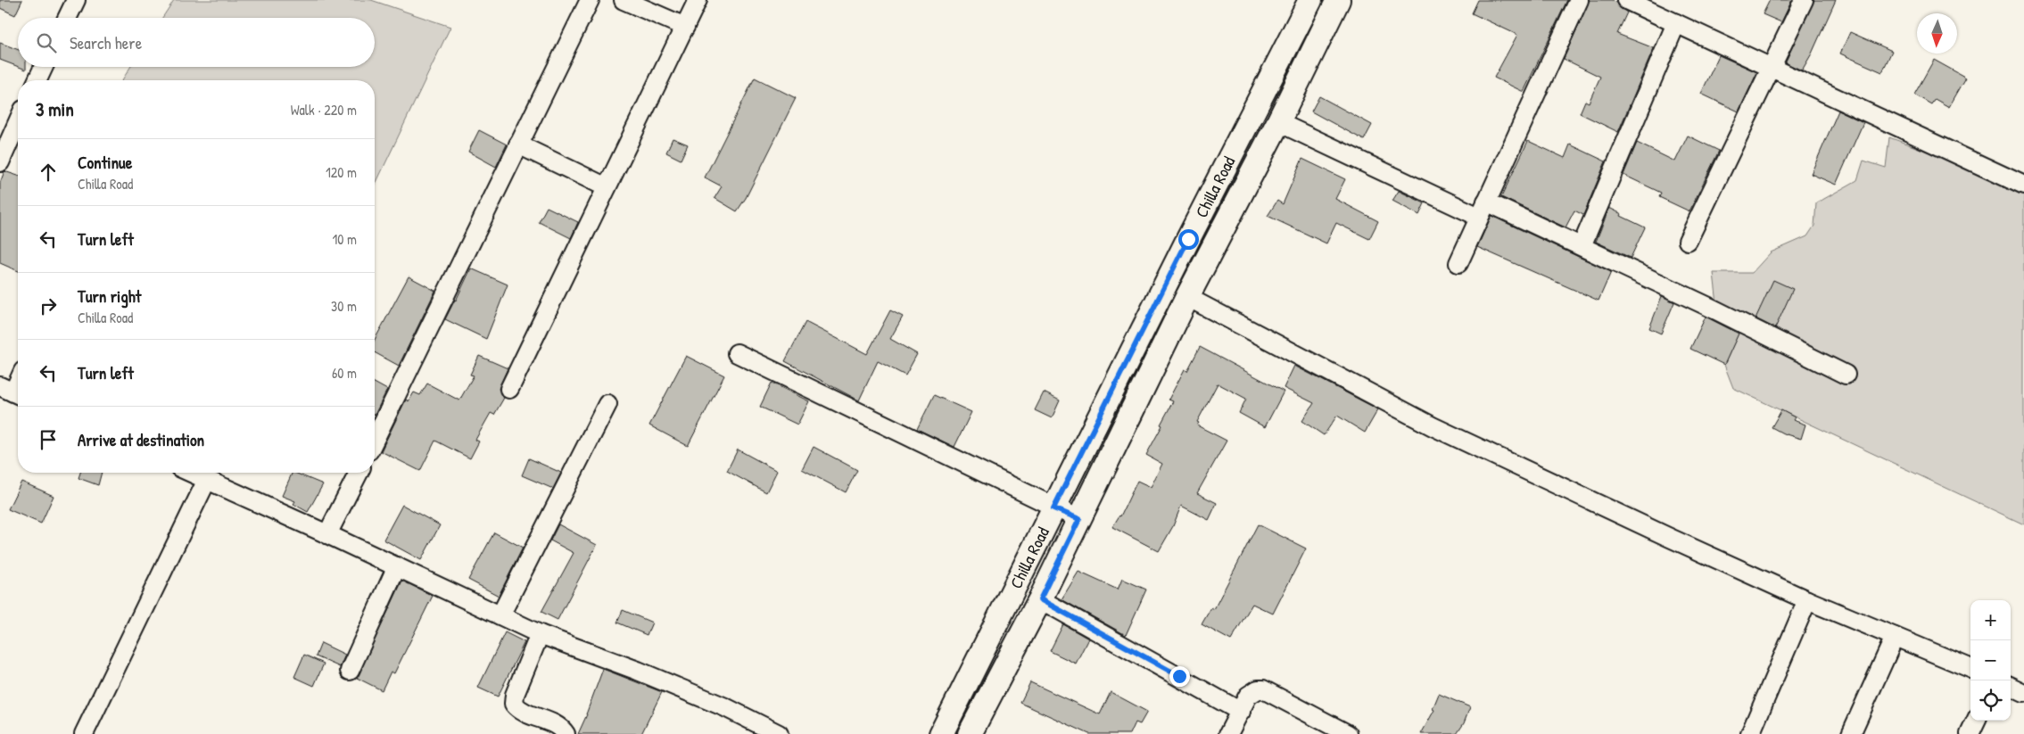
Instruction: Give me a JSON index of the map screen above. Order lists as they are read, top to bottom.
{
  "streets": {
    "main road": ["Chilla Road"]
  },
  "north": "bottom",
  "page": {
    "search": "Search here",
    "heading": ["3 min", "Walk · 220 m"],
    "list": [
      ["Continue", "Chilla Road", "120 m"],
      ["Turn left", "10 m"],
      ["Turn right", "Chilla Road", "30 m"],
      ["Turn left", "60 m"],
      "Arrive at destination"
    ],
    "map_buttons": ["+", "−"]
  }
}
